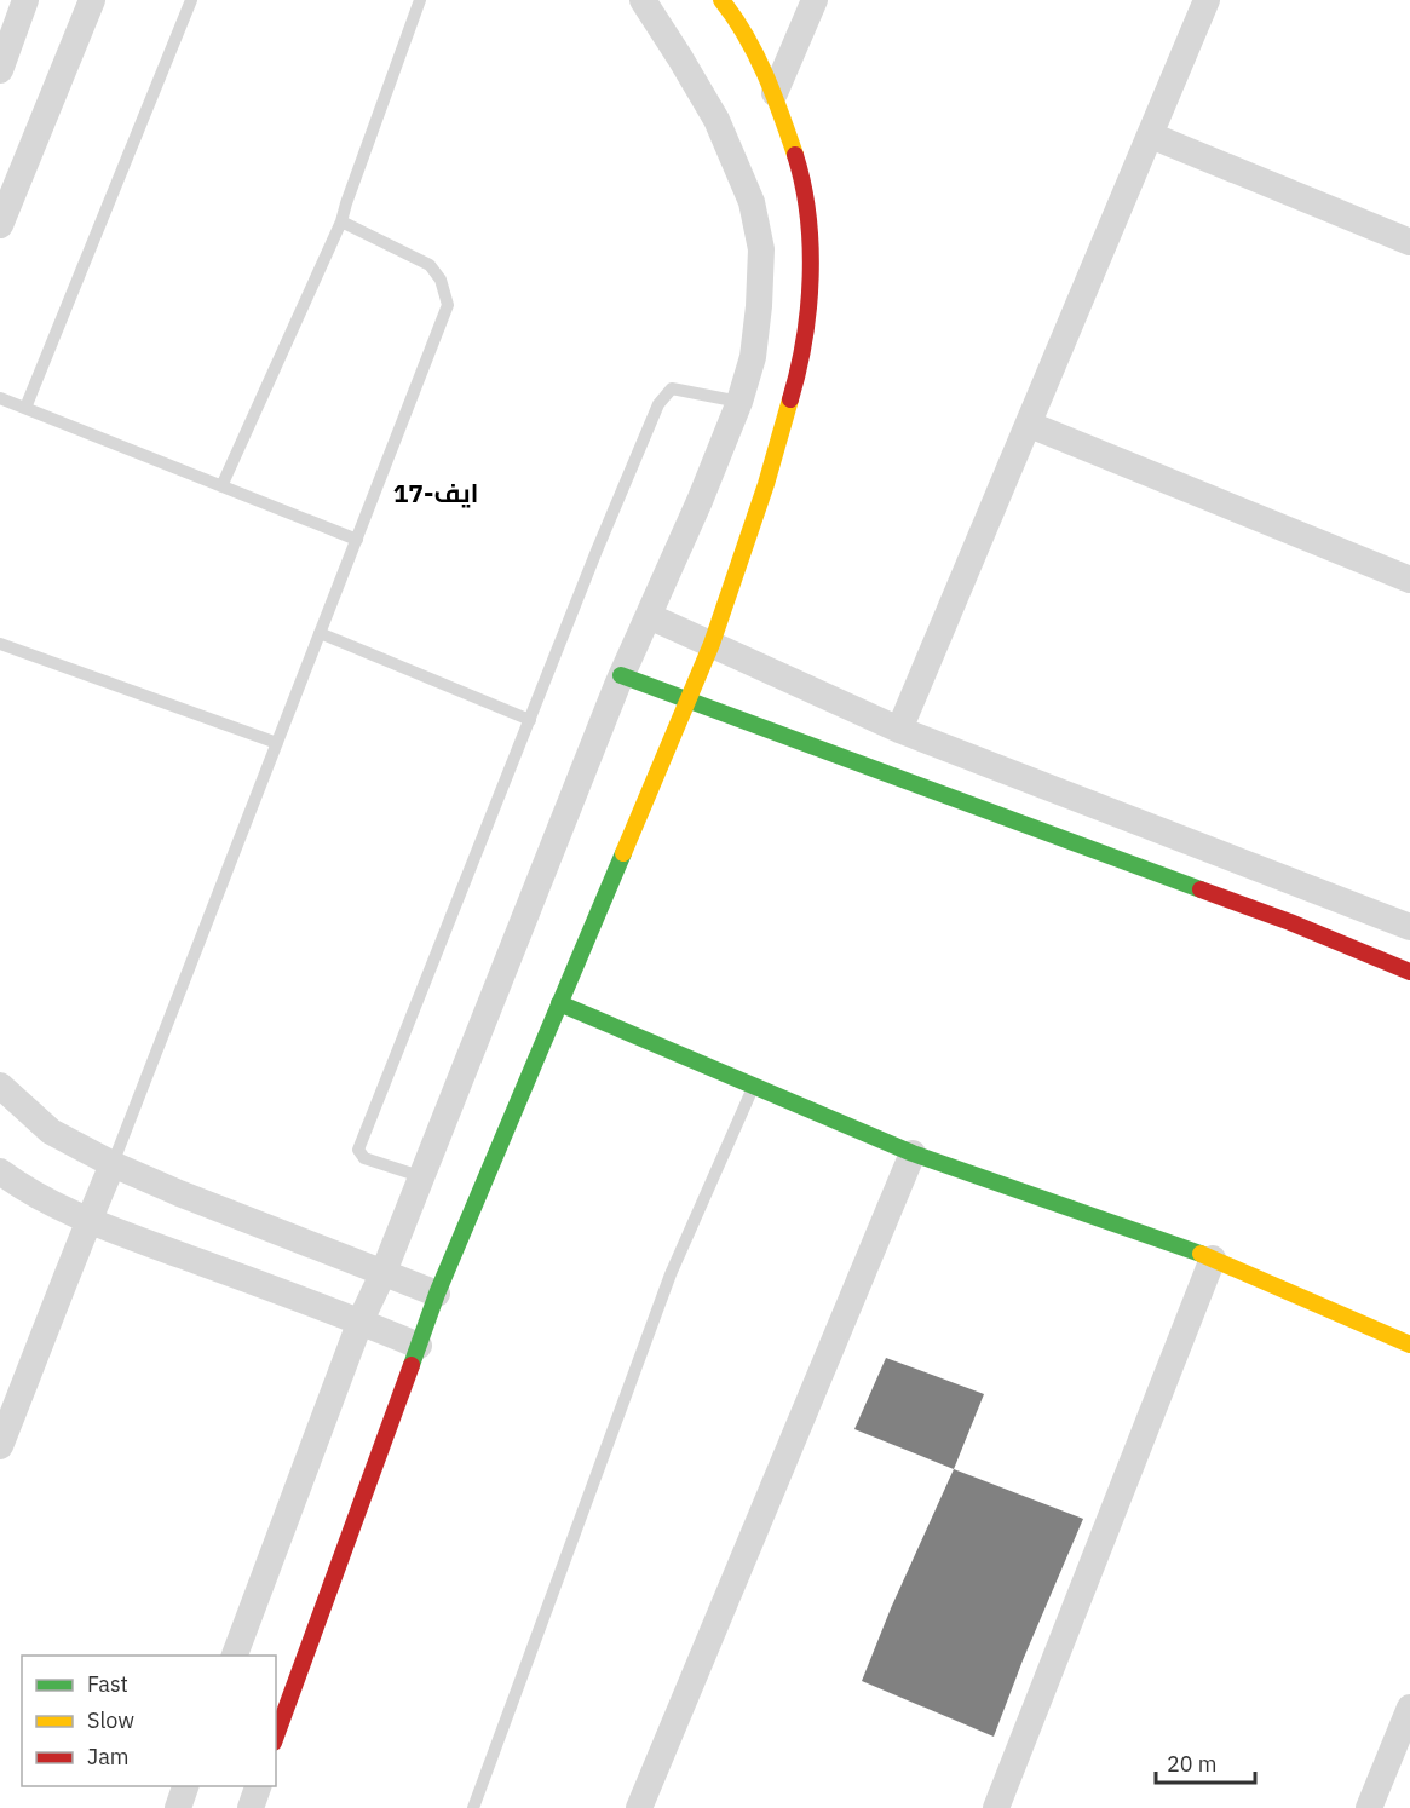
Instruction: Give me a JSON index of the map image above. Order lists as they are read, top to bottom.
{
  "districts": ["ایف-17"],
  "legend": ["Fast", "Slow", "Jam"],
  "scale_bar": "20 m"
}
